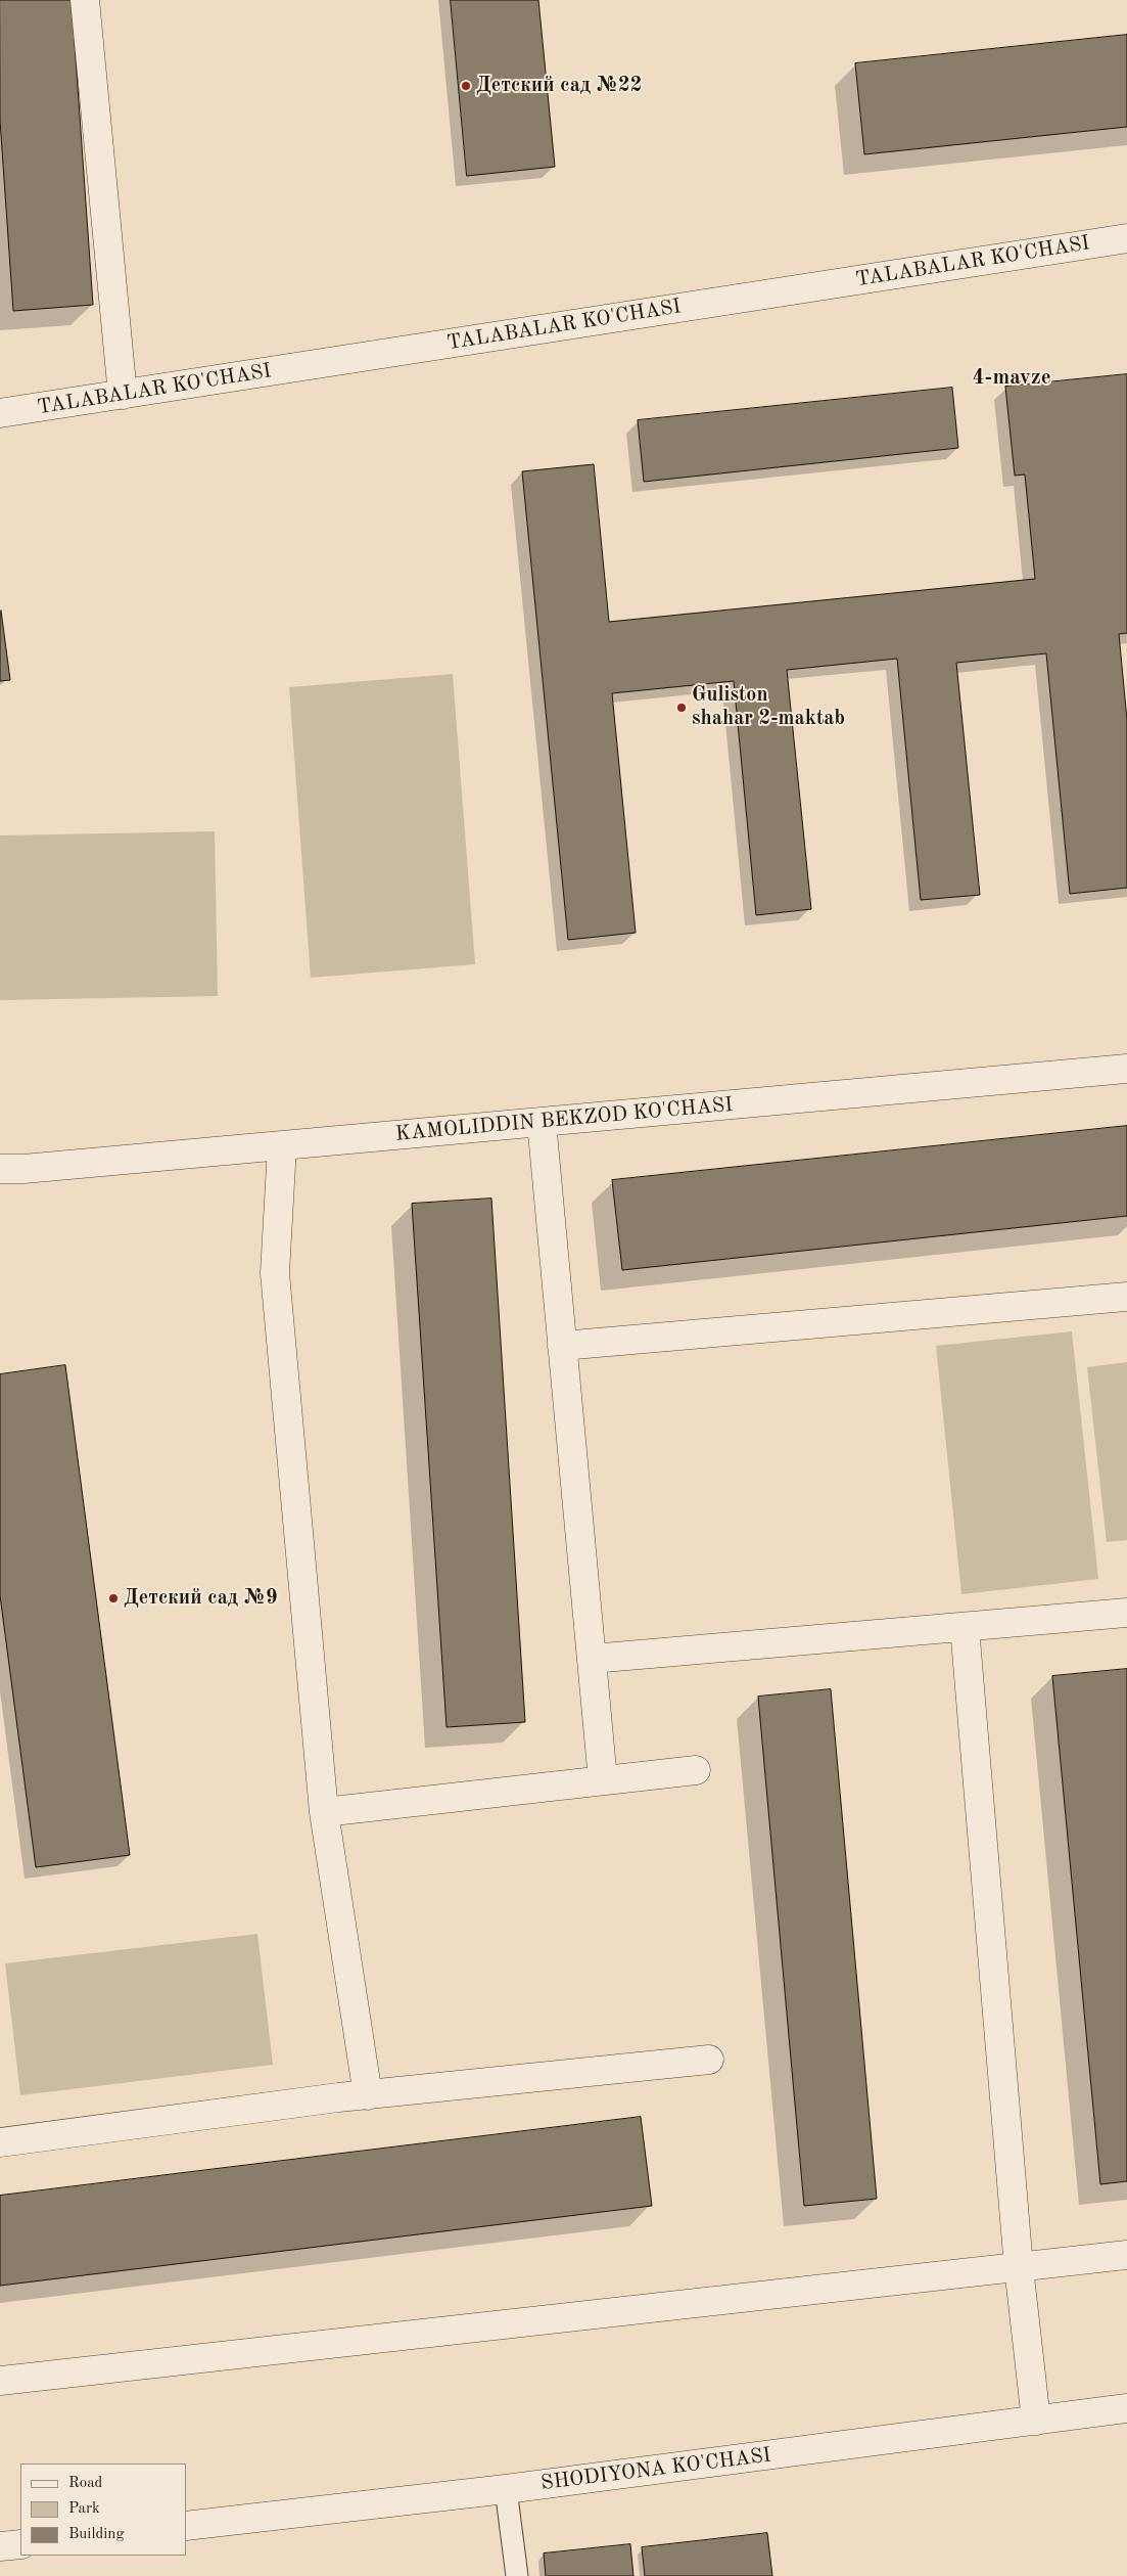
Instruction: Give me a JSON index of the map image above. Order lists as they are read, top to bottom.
{
  "streets": {
    "street": ["TALABALAR KO'CHASI", "KAMOLIDDIN BEKZOD KO'CHASI", "SHODIYONA KO'CHASI"]
  },
  "districts": ["4-mavze"],
  "places": ["Детский сад №22", "Guliston shahar 2-maktab", "Детский сад №9"],
  "legend": ["Road", "Park", "Building"]
}
